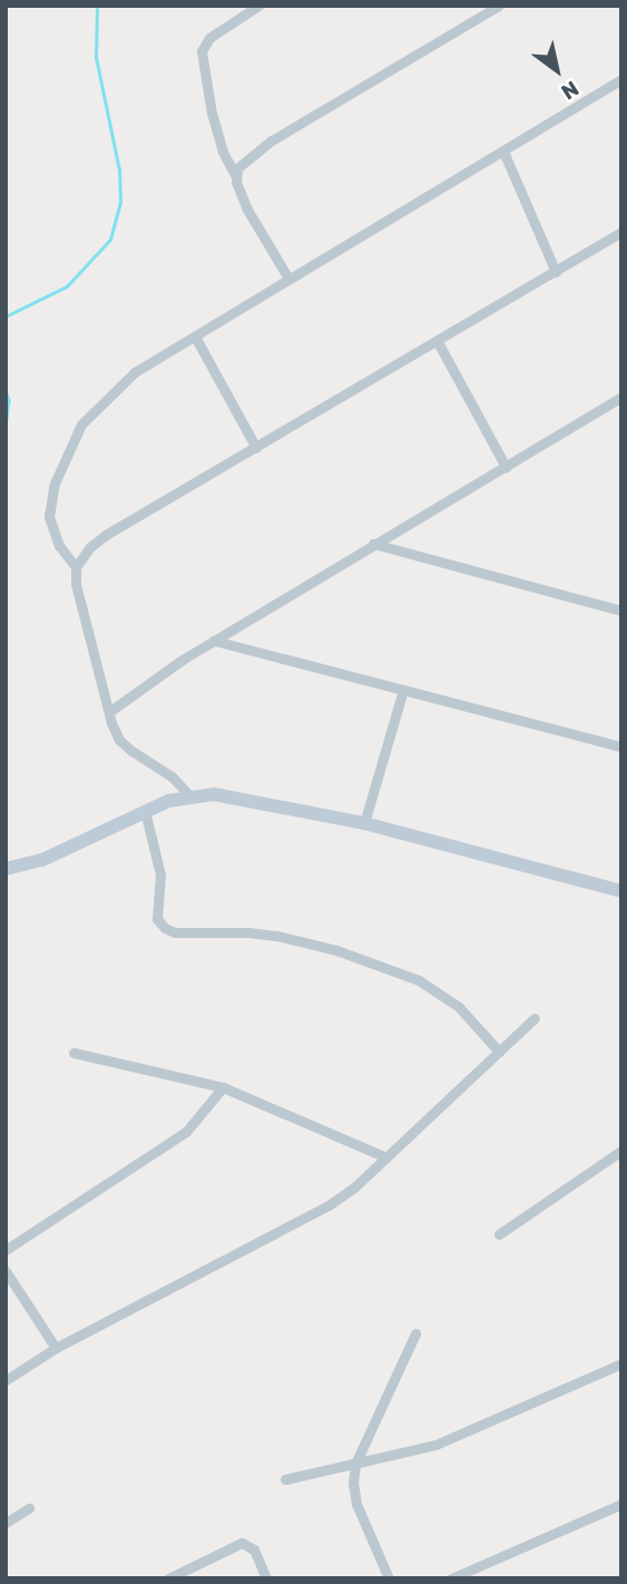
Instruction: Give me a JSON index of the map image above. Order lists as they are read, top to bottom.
{
  "north": "bottom right"
}
